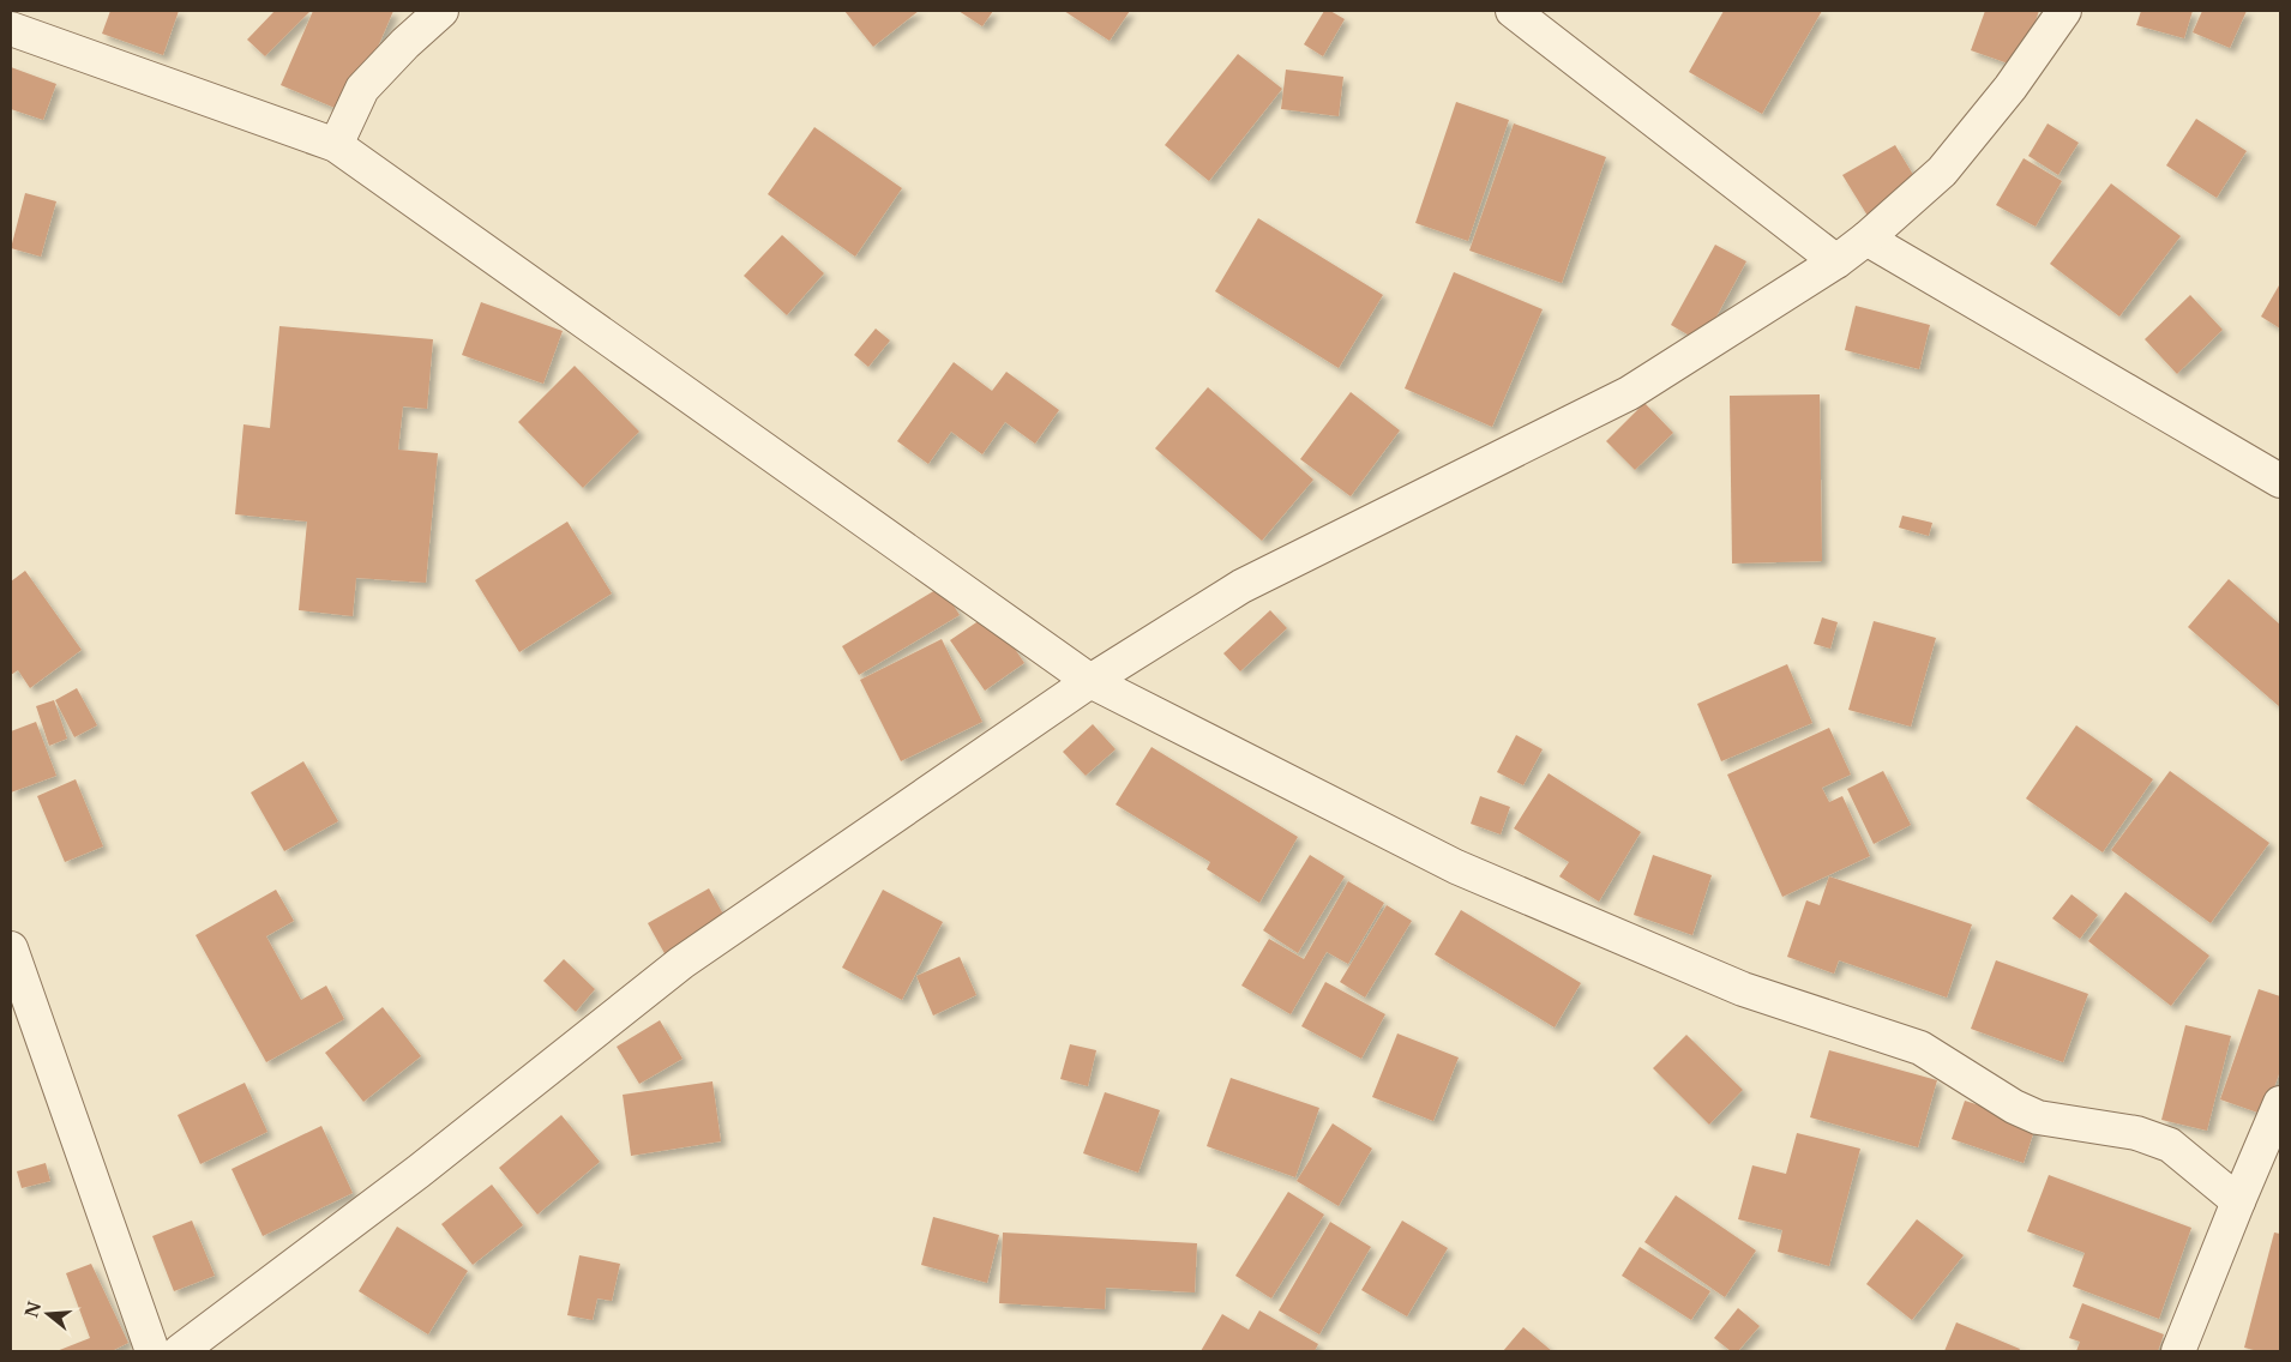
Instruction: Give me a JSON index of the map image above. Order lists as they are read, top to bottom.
{
  "north": "left"
}
